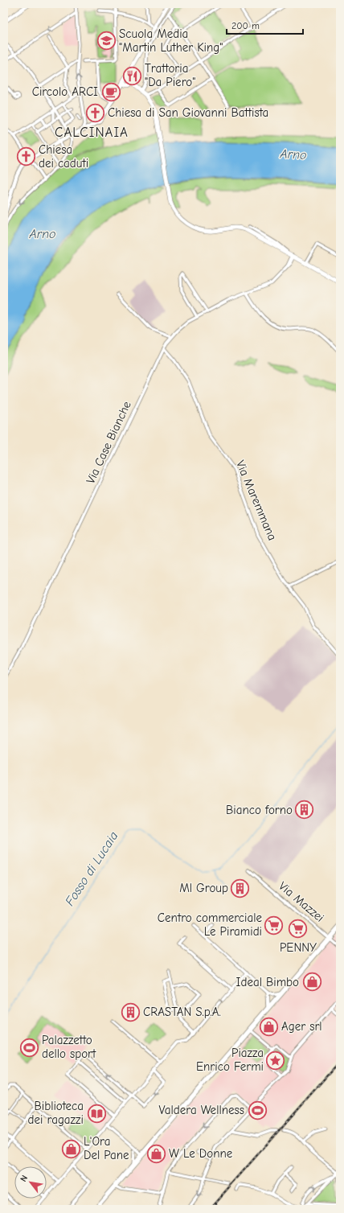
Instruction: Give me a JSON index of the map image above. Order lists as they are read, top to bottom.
{
  "streets": {
    "street": ["Via Case Bianche", "Via Maremmana", "Via Mazzei"]
  },
  "crossings": [
    ["Via Case Bianche", "Via Maremmana"]
  ],
  "districts": ["CALCINAIA"],
  "water": ["Arno", "Fosso di Lucaia"],
  "places": {
    "school or university": ["Scuola Media \"Martin Luther King\""],
    "restaurant": ["Trattoria \"Da Piero\""],
    "cafe": ["Circolo ARCI"],
    "church": ["Chiesa di San Giovanni Battista", "Chiesa dei caduti"],
    "building": ["Bianco forno", "Ml Group", "CRASTAN S.p.A."],
    "supermarket": ["Centro commerciale Le Piramidi", "PENNY"],
    "shop": [
      "Ideal Bimbo",
      "Ager srl",
      "L'Ora Del Pane",
      "W Le Donne"
    ],
    "sports": ["Palazzetto dello sport", "Valdera Wellness"],
    "place": ["Piazza Enrico Fermi"],
    "library": ["Biblioteca dei ragazzi"]
  },
  "scale_bar": "200 m",
  "north": "top left"
}
